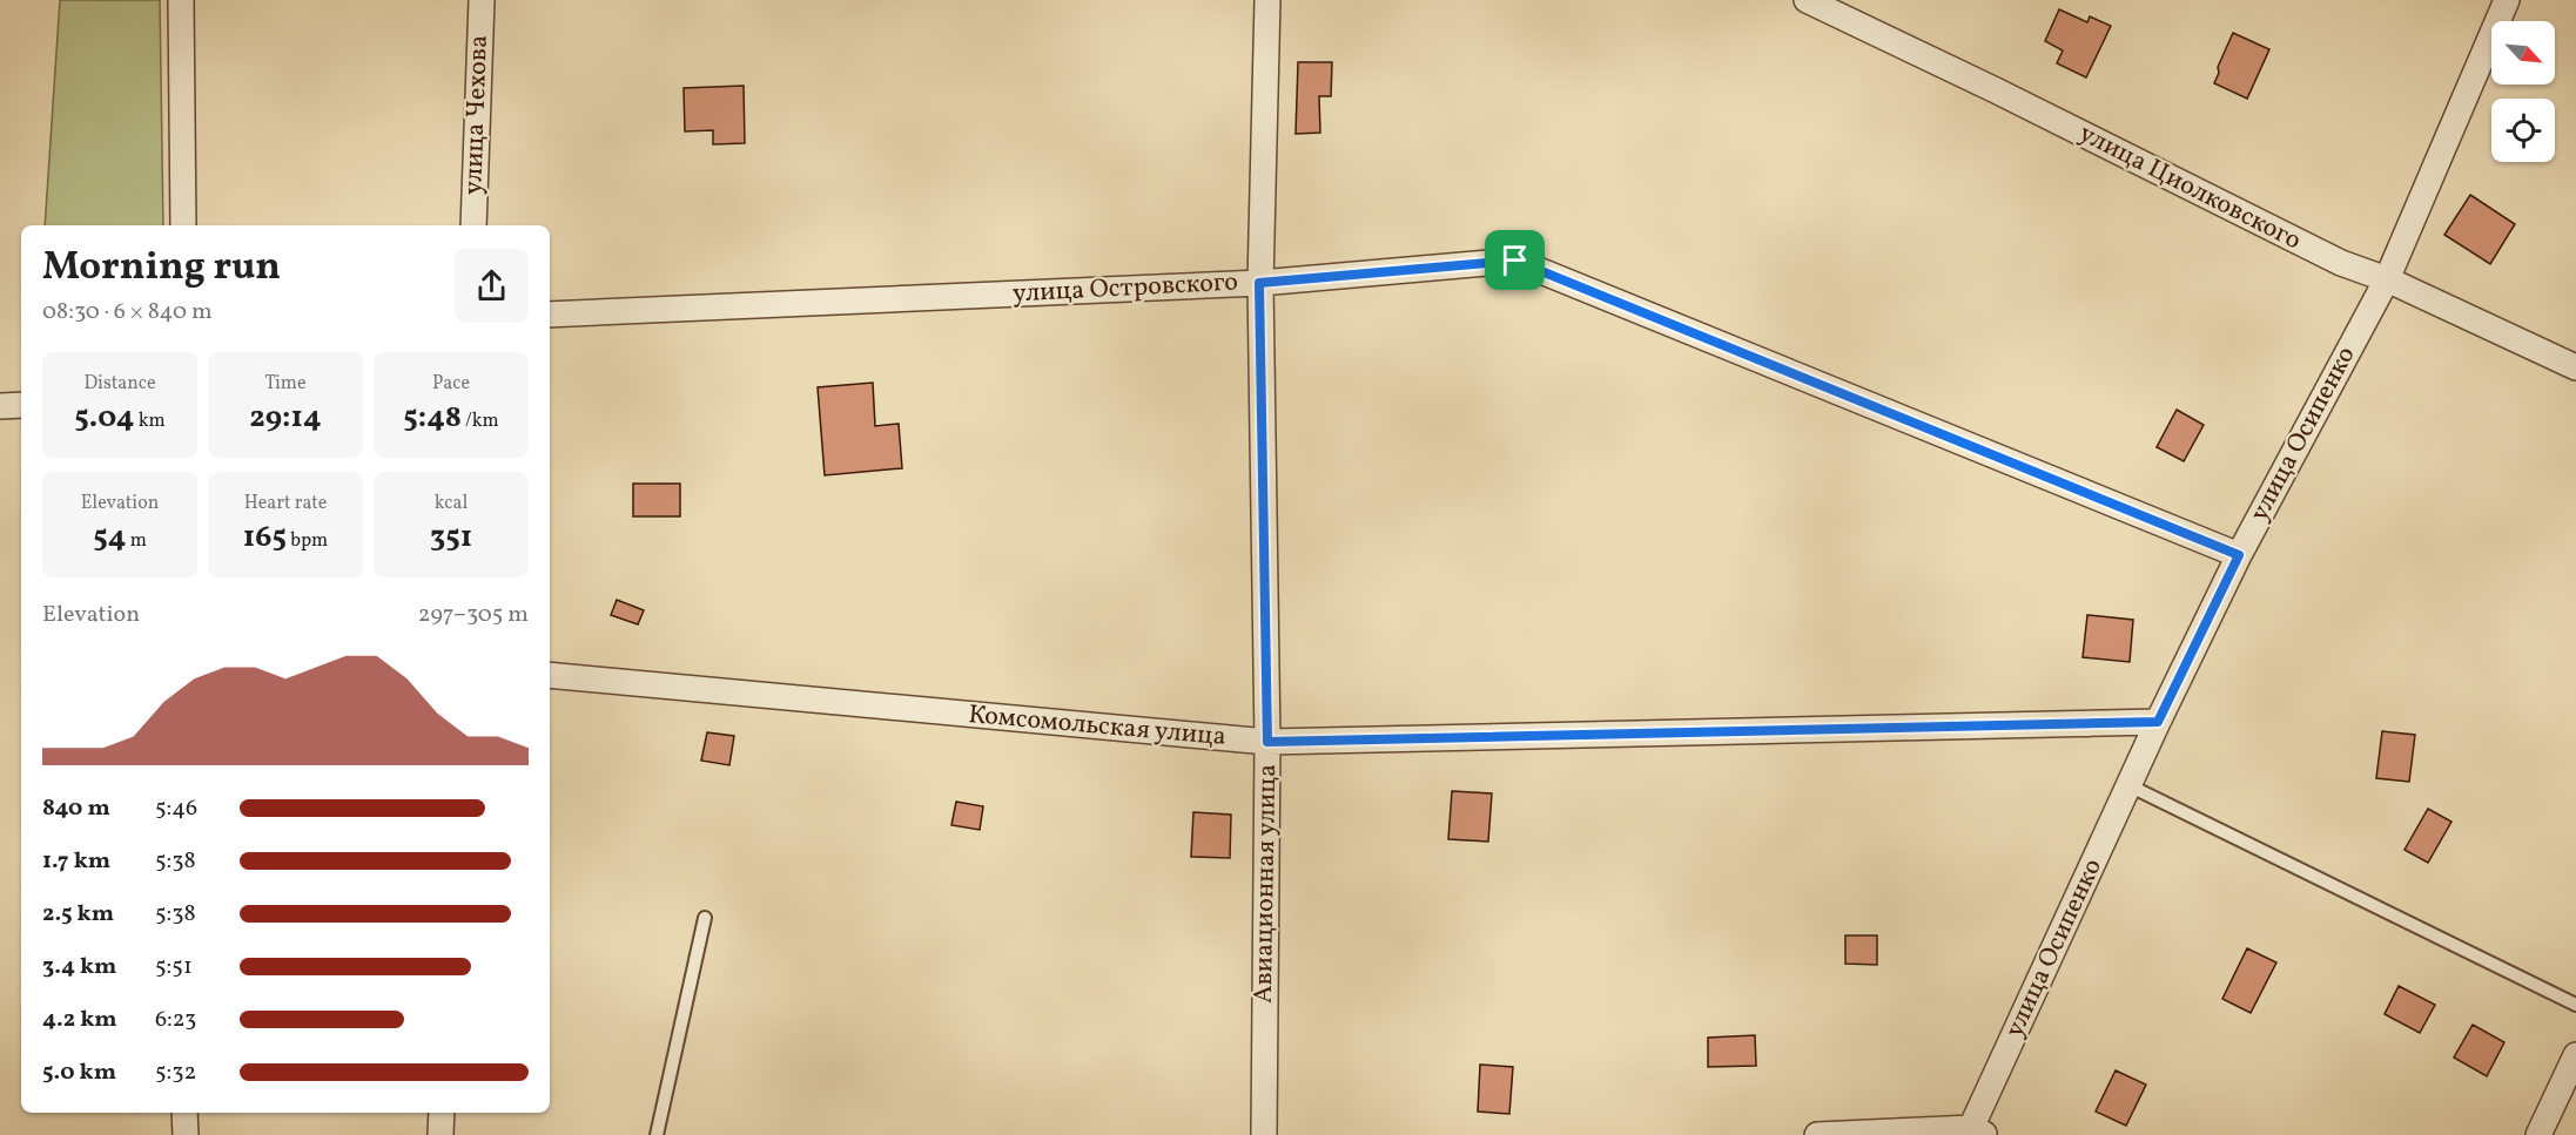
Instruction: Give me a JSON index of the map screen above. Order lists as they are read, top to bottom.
{
  "streets": {
    "street": [
      "улица Чехова",
      "улица Циолковского",
      "улица Островского",
      "улица Осипенко",
      "Комсомольская улица",
      "Авиационная улица"
    ]
  },
  "crossings": [
    ["улица Циолковского", "улица Осипенко"],
    ["улица Островского", "улица Осипенко"],
    ["улица Островского", "Авиационная улица"],
    ["улица Осипенко", "Комсомольская улица"],
    ["Комсомольская улица", "Авиационная улица"]
  ],
  "north": "bottom right",
  "page": {
    "heading": ["Morning run", "08:30 · 6 × 840 m"],
    "stats": [
      ["Distance", "5.04 km"],
      ["Time", "29:14"],
      ["Pace", "5:48 /km"],
      ["Elevation", "54 m"],
      ["Heart rate", "165 bpm"],
      ["kcal", "351"]
    ],
    "chart": ["Elevation", "297–305 m"],
    "list": [
      {
        "name": "840 m",
        "note": "5:46"
      },
      {
        "name": "1.7 km",
        "note": "5:38"
      },
      {
        "name": "2.5 km",
        "note": "5:38"
      },
      {
        "name": "3.4 km",
        "note": "5:51"
      },
      {
        "name": "4.2 km",
        "note": "6:23"
      },
      {
        "name": "5.0 km",
        "note": "5:32"
      }
    ]
  }
}
